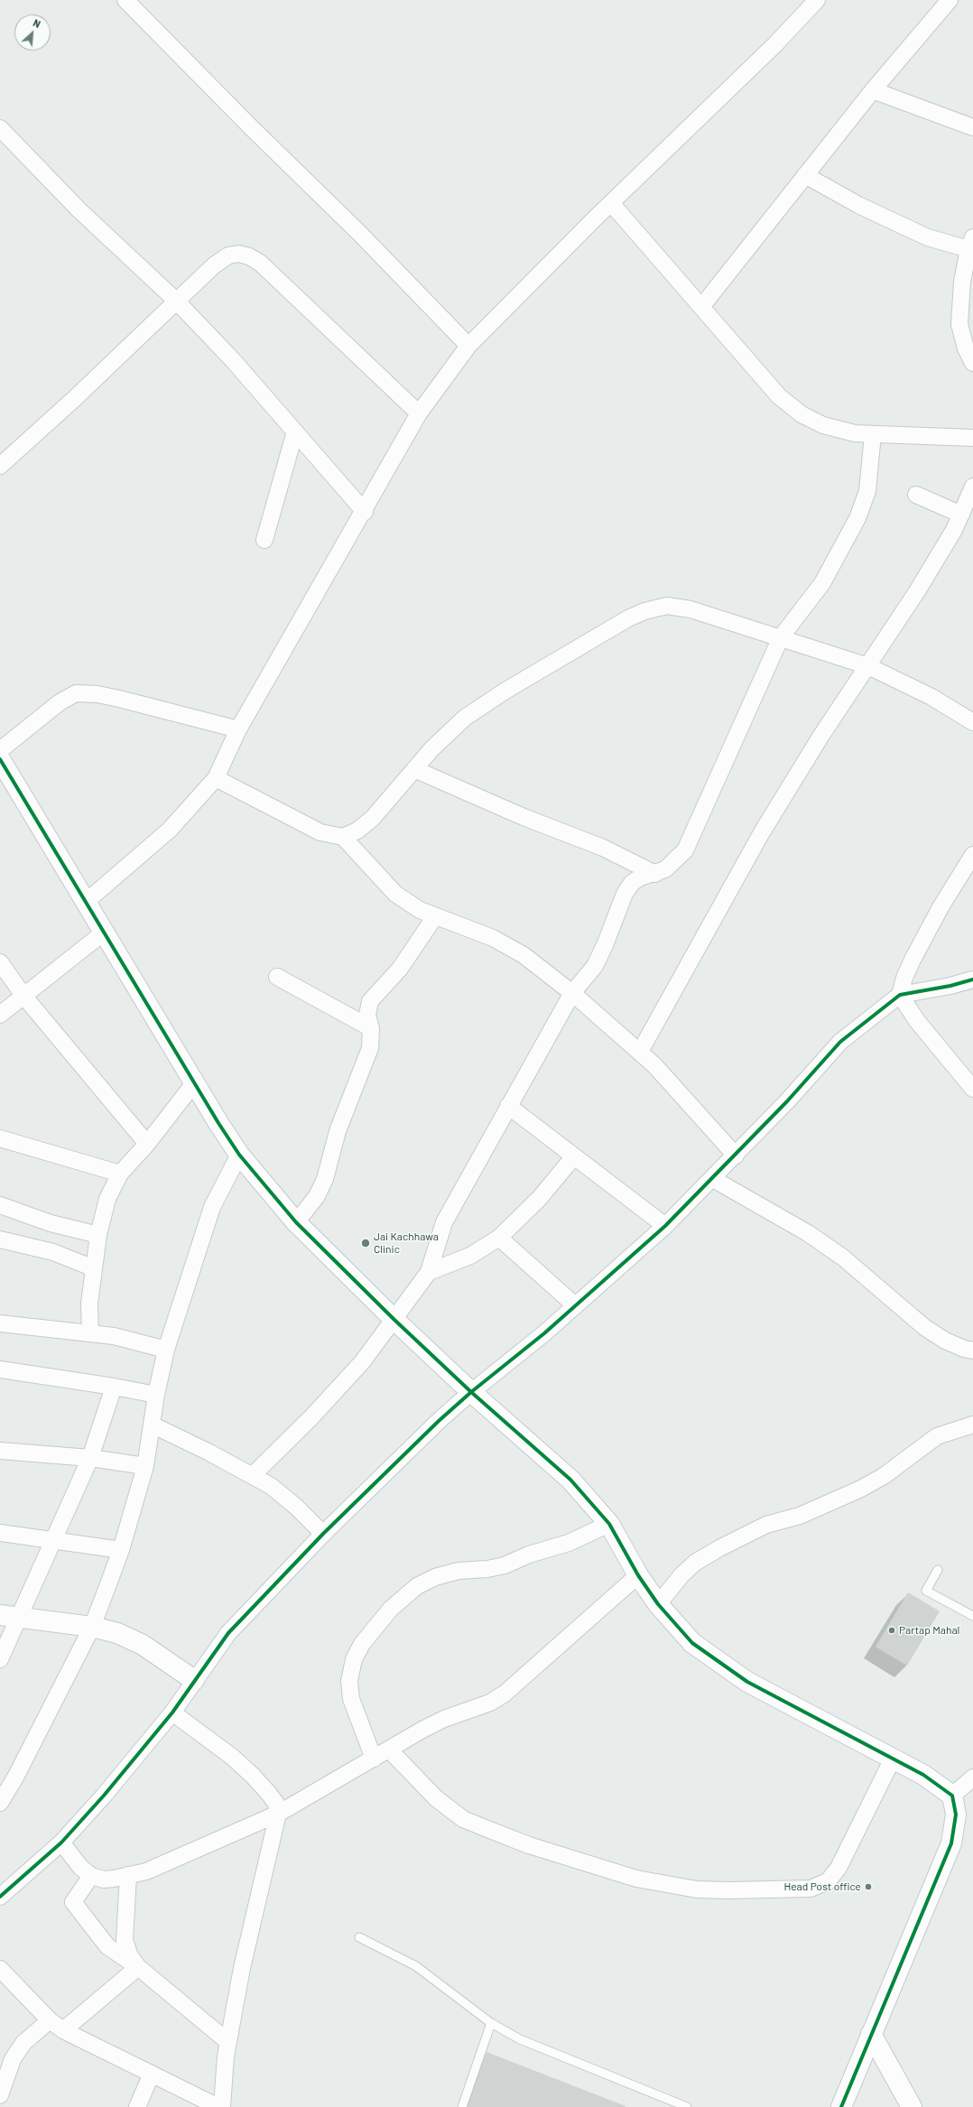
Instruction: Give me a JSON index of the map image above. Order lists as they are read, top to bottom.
{
  "places": ["Jai Kachhawa Clinic", "Partap Mahal", "Head Post office"],
  "north": "top right"
}
